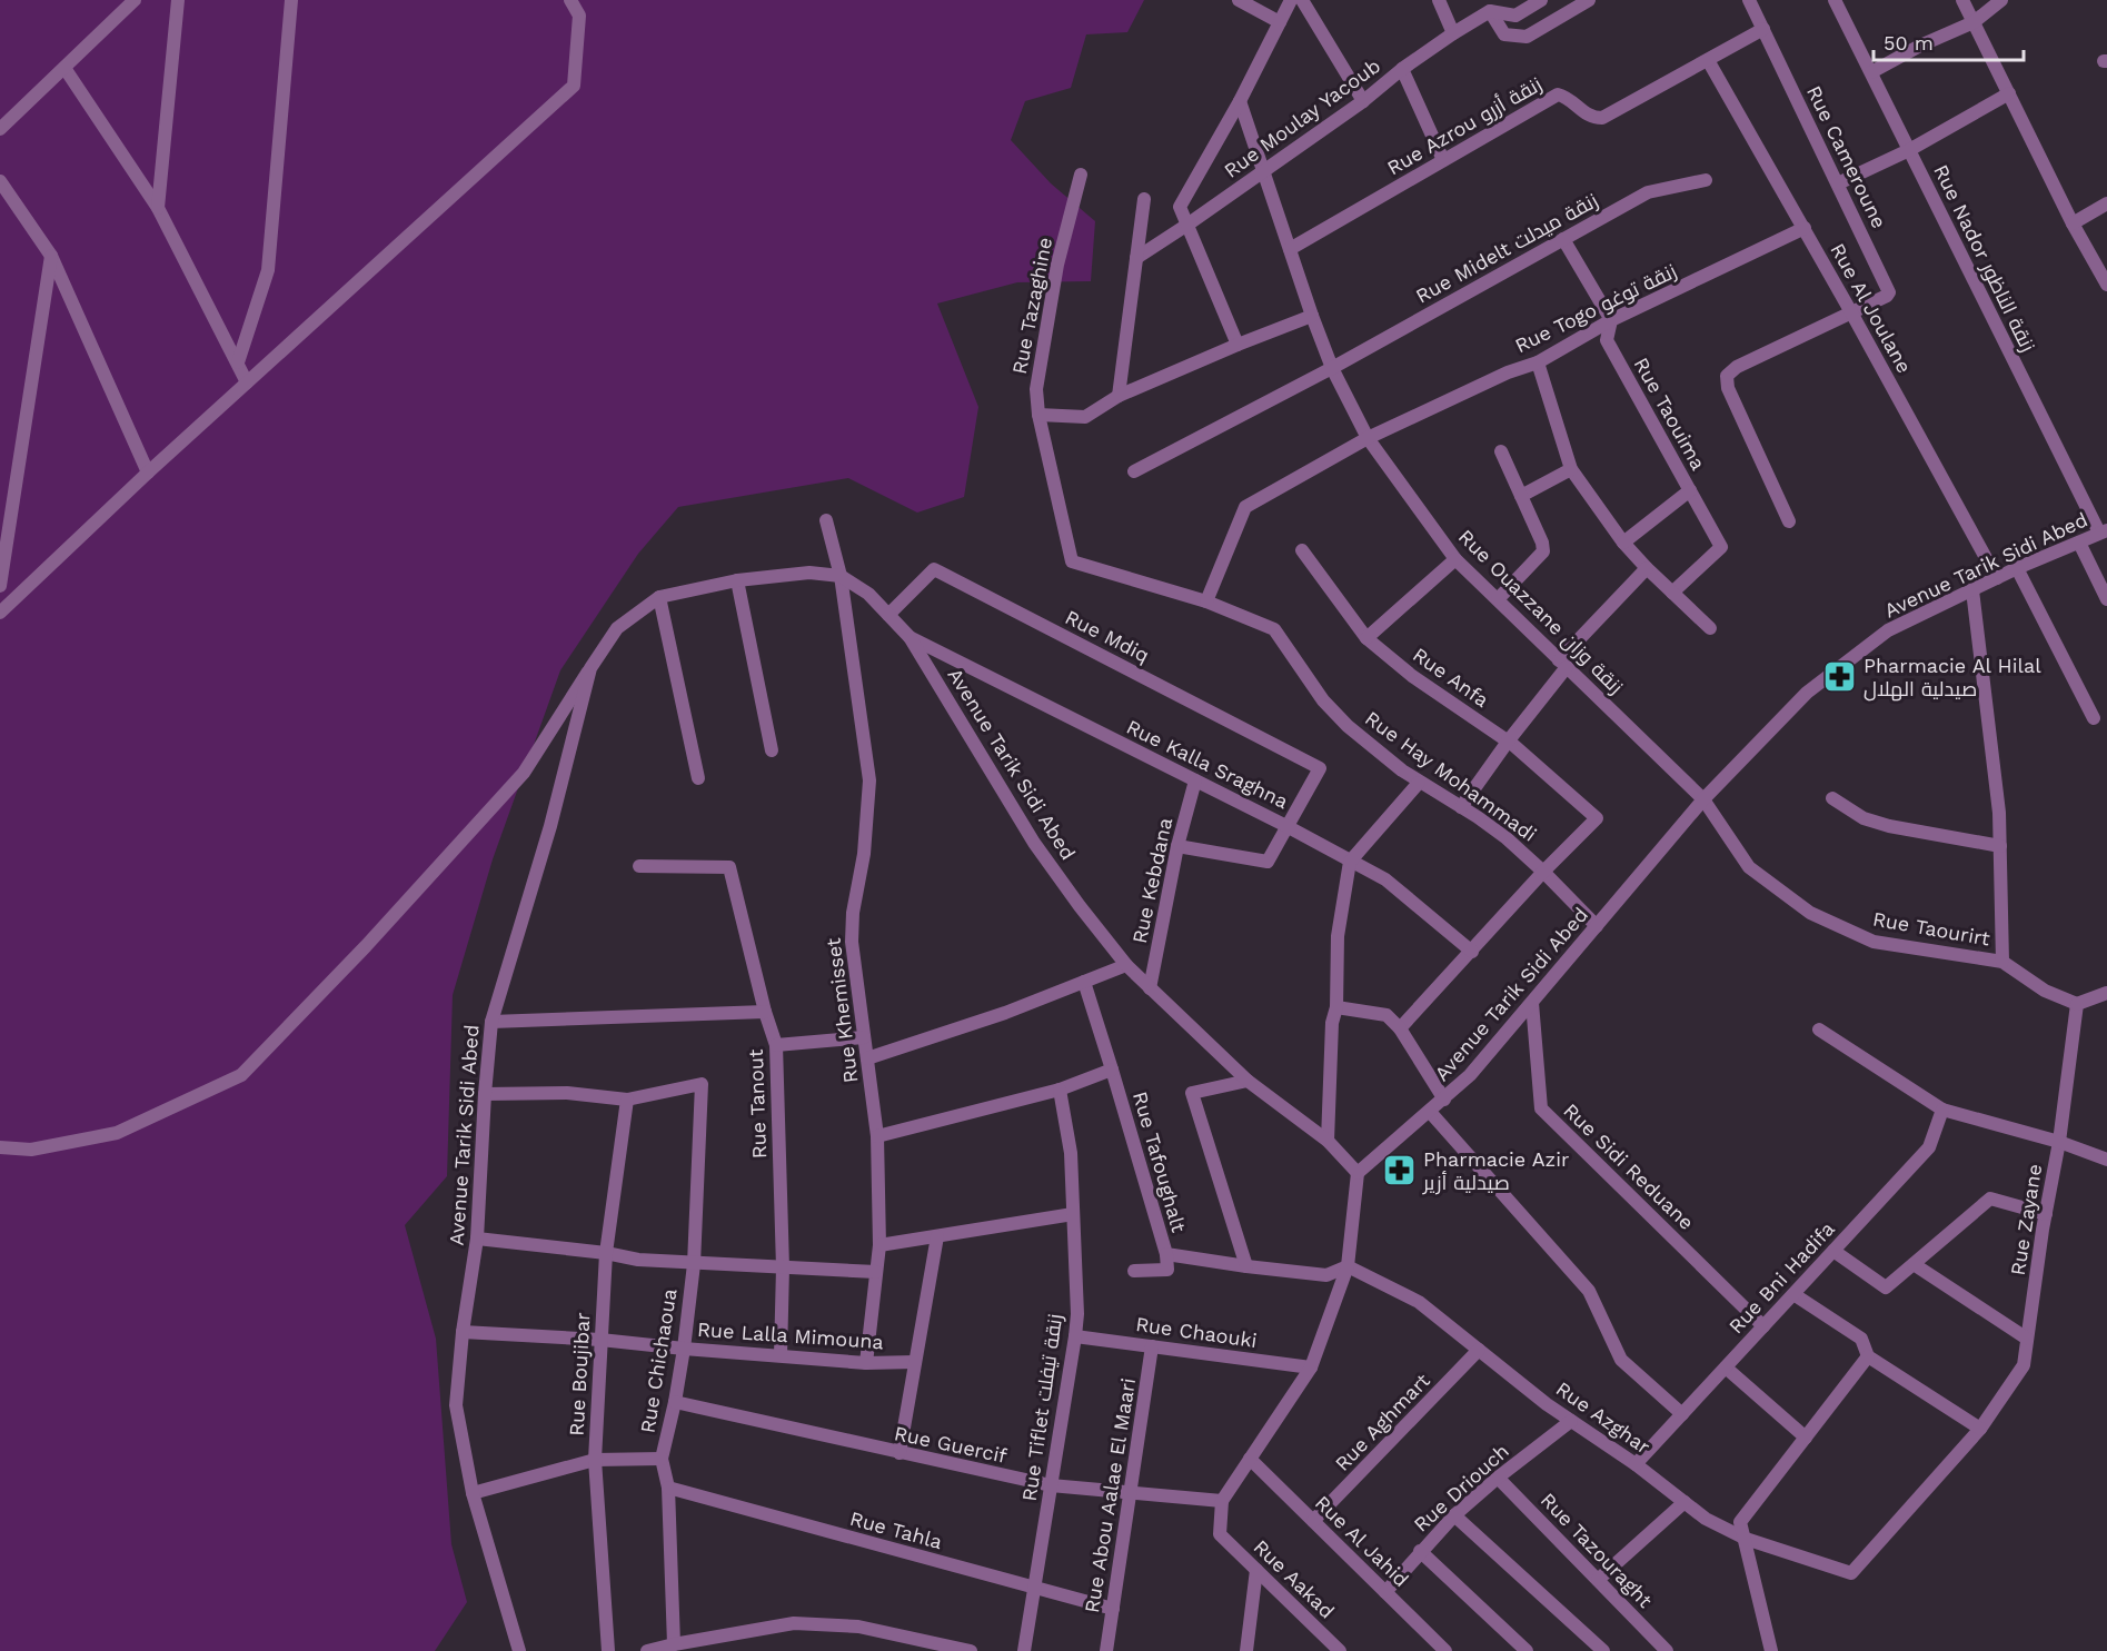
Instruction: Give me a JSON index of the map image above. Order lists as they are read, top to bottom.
{
  "streets": {
    "street": [
      "Rue Moulay Yacoub",
      "Rue Azrou زنقة أزرو",
      "Rue Cameroune",
      "Rue Midelt زنقة ميدلت",
      "Rue Nador زنقة الناظور",
      "Rue Tazaghine",
      "Rue Togo زنقة توغو",
      "Rue Al Joulane",
      "Rue Taouima",
      "Avenue Tarik Sidi Abed",
      "Rue Ouazzane زنقة وزان",
      "Rue Mdiq",
      "Rue Anfa",
      "Rue Kalla Sraghna",
      "Rue Hay Mohammadi",
      "Rue Kebdana",
      "Rue Taourirt",
      "Rue Khemisset",
      "Rue Tanout",
      "Rue Tafoughalt",
      "Rue Sidi Reduane",
      "Rue Zayane",
      "Rue Bni Hadifa",
      "Rue Chaouki",
      "Rue Lalla Mimouna",
      "Rue Chichaoua",
      "Rue Boujibar",
      "Rue Tiflet زنقة تيفلت",
      "Rue Azghar",
      "Rue Aghmart",
      "Rue Guercif",
      "Rue Driouch",
      "Rue Abou Aalae El Maari",
      "Rue Tahla",
      "Rue Al Jahid",
      "Rue Tazouraght",
      "Rue Aakad"
    ]
  },
  "crossings": [
    ["Rue Moulay Yacoub", "Rue Ouazzane زنقة وزان"],
    ["Rue Azrou زنقة أزرو", "Rue Cameroune"],
    ["Rue Azrou زنقة أزرو", "Rue Al Joulane"],
    ["Rue Azrou زنقة أزرو", "Rue Ouazzane زنقة وزان"],
    ["Rue Cameroune", "Rue Al Joulane"],
    ["Rue Midelt زنقة ميدلت", "Rue Taouima"],
    ["Rue Midelt زنقة ميدلت", "Rue Ouazzane زنقة وزان"],
    ["Rue Nador زنقة الناظور", "Avenue Tarik Sidi Abed"],
    ["Rue Tazaghine", "Rue Hay Mohammadi"],
    ["Rue Togo زنقة توغو", "Rue Al Joulane"],
    ["Rue Togo زنقة توغو", "Rue Taouima"],
    ["Rue Togo زنقة توغو", "Rue Ouazzane زنقة وزان"],
    ["Rue Togo زنقة توغو", "Rue Hay Mohammadi"],
    ["Rue Al Joulane", "Avenue Tarik Sidi Abed"],
    ["Avenue Tarik Sidi Abed", "Rue Ouazzane زنقة وزان"],
    ["Avenue Tarik Sidi Abed", "Rue Mdiq"],
    ["Avenue Tarik Sidi Abed", "Rue Kalla Sraghna"],
    ["Avenue Tarik Sidi Abed", "Rue Hay Mohammadi"],
    ["Avenue Tarik Sidi Abed", "Rue Kebdana"],
    ["Avenue Tarik Sidi Abed", "Rue Taourirt"],
    ["Avenue Tarik Sidi Abed", "Rue Khemisset"],
    ["Avenue Tarik Sidi Abed", "Rue Sidi Reduane"],
    ["Avenue Tarik Sidi Abed", "Rue Lalla Mimouna"],
    ["Rue Ouazzane زنقة وزان", "Rue Taourirt"],
    ["Rue Mdiq", "Rue Kalla Sraghna"],
    ["Rue Anfa", "Rue Hay Mohammadi"],
    ["Rue Kalla Sraghna", "Rue Kebdana"],
    ["Rue Taourirt", "Rue Zayane"],
    ["Rue Khemisset", "Rue Lalla Mimouna"],
    ["Rue Tanout", "Rue Lalla Mimouna"],
    ["Rue Tafoughalt", "Rue Azghar"],
    ["Rue Sidi Reduane", "Rue Bni Hadifa"],
    ["Rue Zayane", "Rue Azghar"],
    ["Rue Bni Hadifa", "Rue Azghar"],
    ["Rue Chaouki", "Rue Tiflet زنقة تيفلت"],
    ["Rue Chaouki", "Rue Abou Aalae El Maari"],
    ["Rue Lalla Mimouna", "Rue Chichaoua"],
    ["Rue Lalla Mimouna", "Rue Boujibar"],
    ["Rue Chichaoua", "Rue Boujibar"],
    ["Rue Chichaoua", "Rue Guercif"],
    ["Rue Chichaoua", "Rue Tahla"],
    ["Rue Tiflet زنقة تيفلت", "Rue Guercif"],
    ["Rue Tiflet زنقة تيفلت", "Rue Tahla"],
    ["Rue Azghar", "Rue Aghmart"],
    ["Rue Azghar", "Rue Driouch"],
    ["Rue Aghmart", "Rue Al Jahid"],
    ["Rue Guercif", "Rue Abou Aalae El Maari"],
    ["Rue Guercif", "Rue Aakad"],
    ["Rue Driouch", "Rue Al Jahid"],
    ["Rue Driouch", "Rue Tazouraght"],
    ["Rue Abou Aalae El Maari", "Rue Tahla"]
  ],
  "places": {
    "pharmacy": ["Pharmacie Al Hilal صيدلية الهلال", "Pharmacie Azir صيدلية أزير"]
  },
  "scale_bar": "50 m"
}
